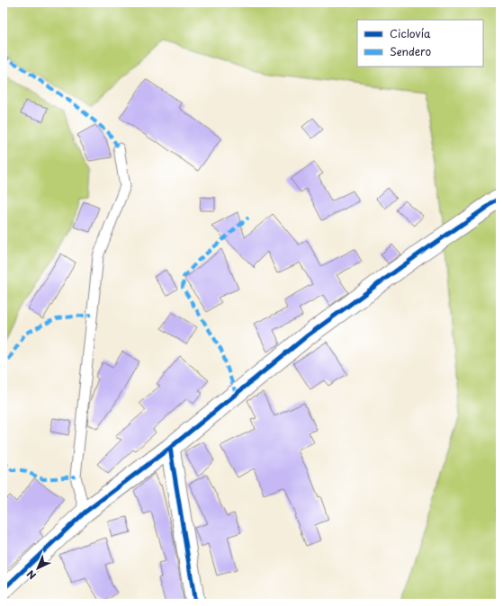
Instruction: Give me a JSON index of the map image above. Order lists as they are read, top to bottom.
{
  "legend": ["Ciclovía", "Sendero"],
  "north": "bottom left"
}
